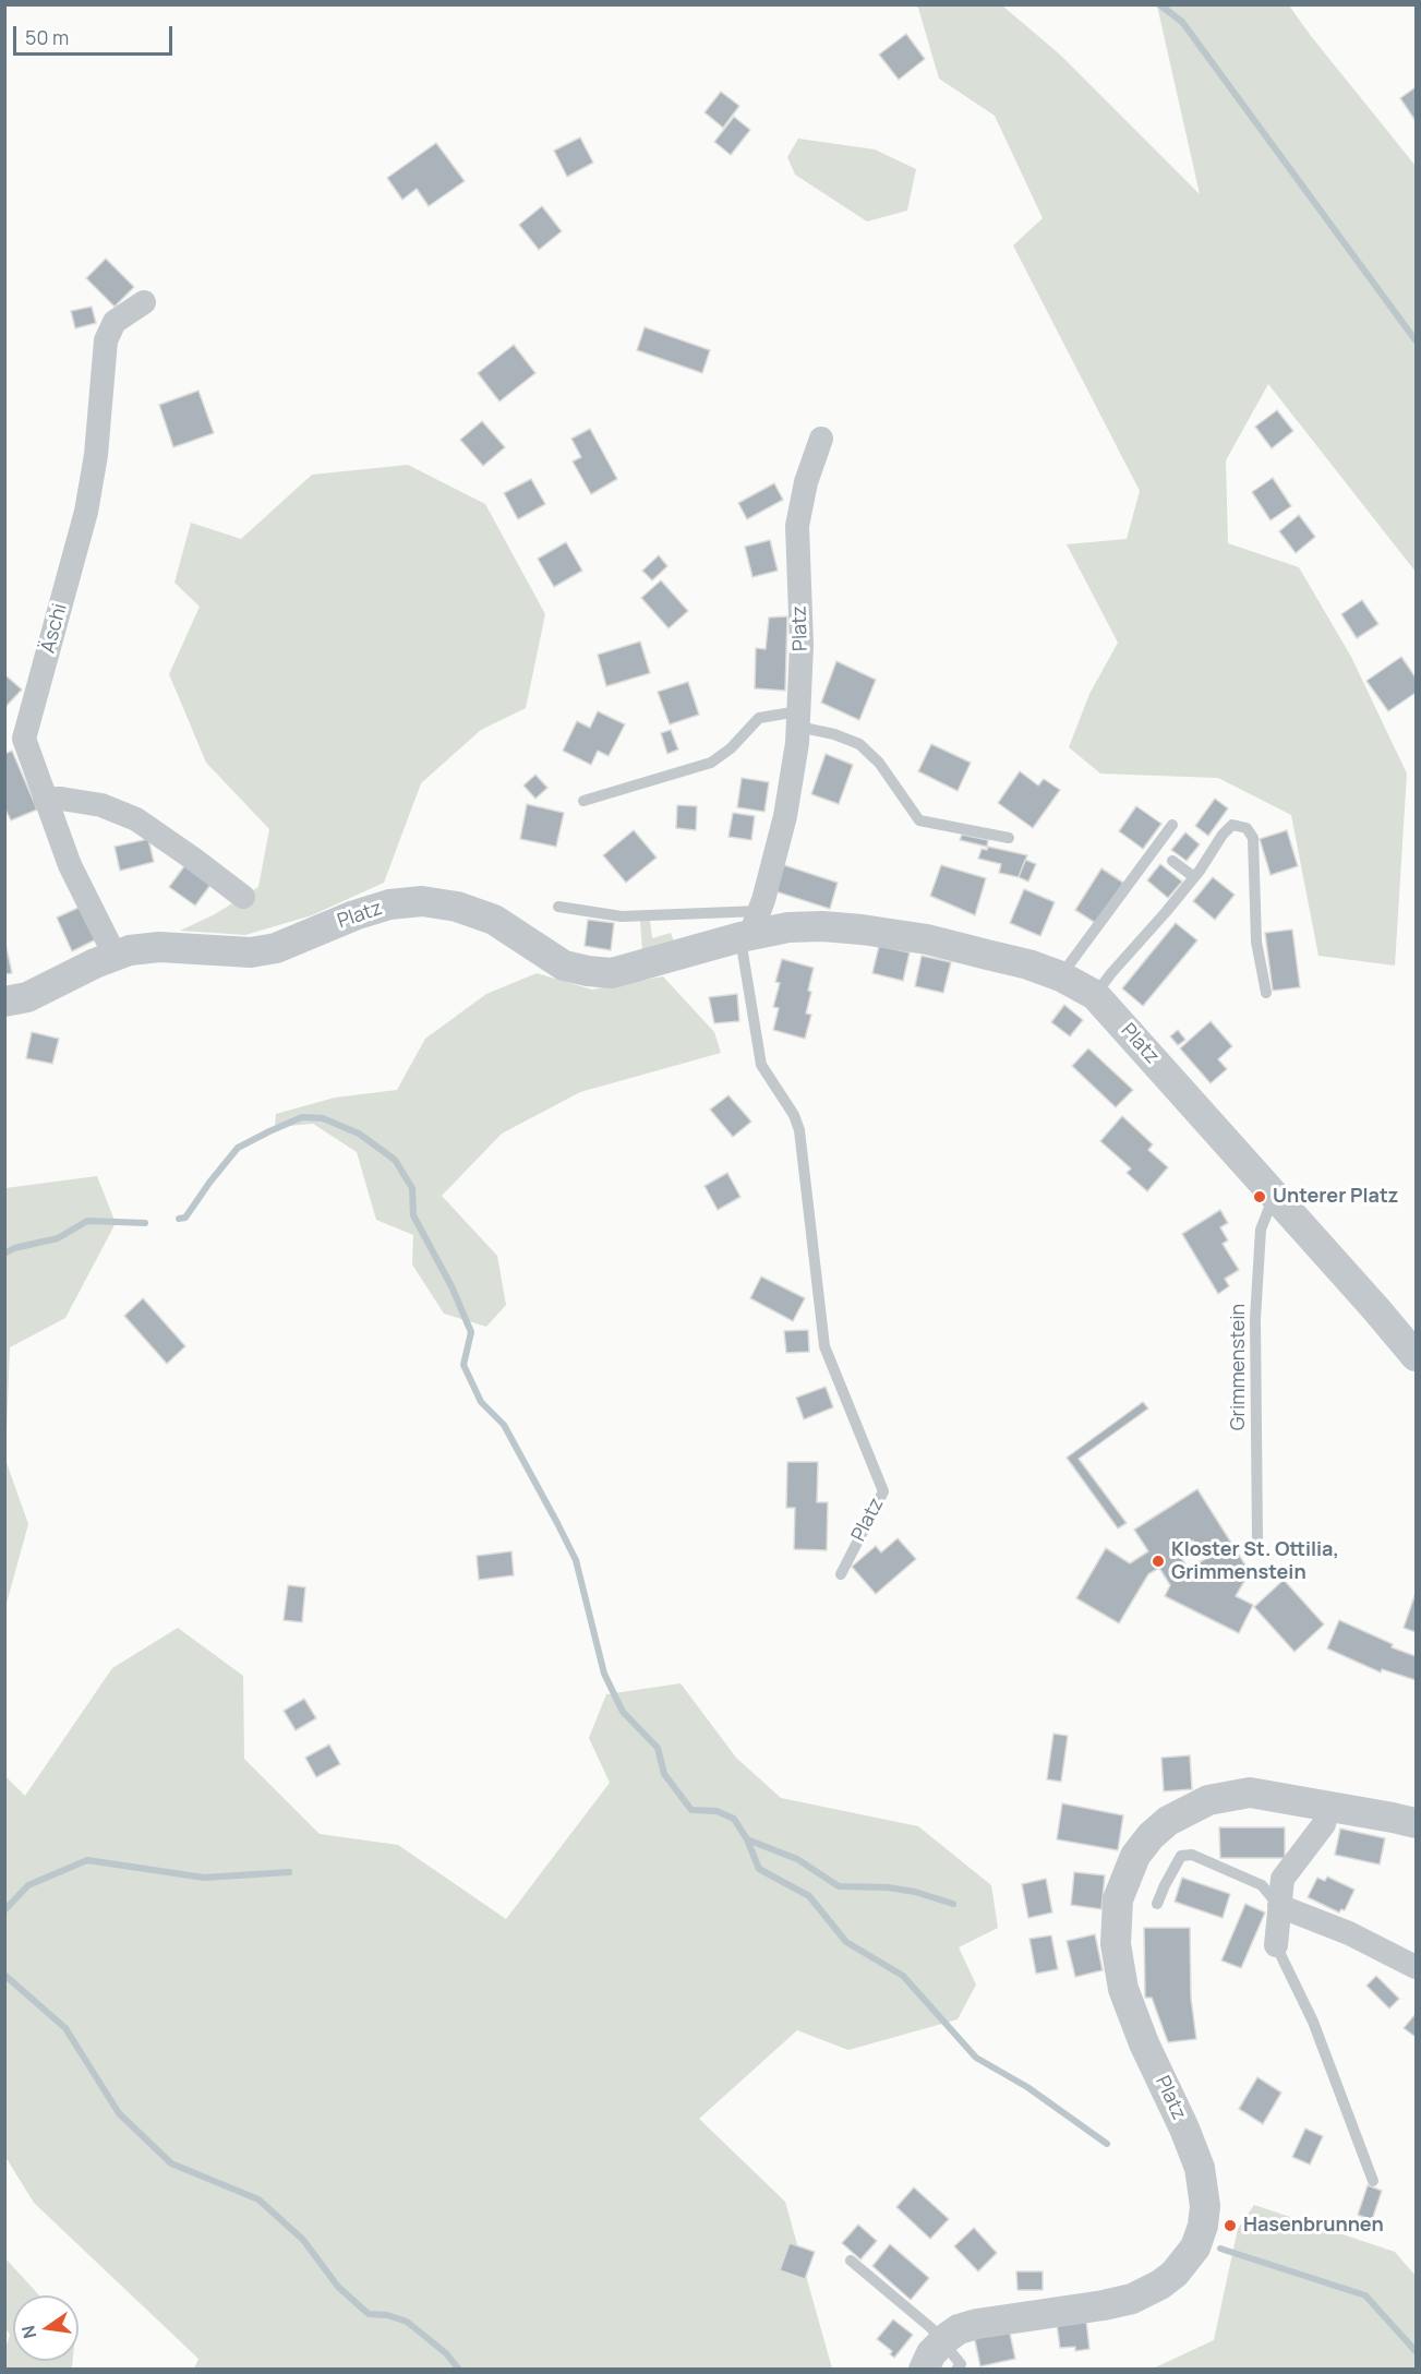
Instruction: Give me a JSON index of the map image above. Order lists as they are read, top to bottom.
{
  "streets": {
    "street": ["Äschi", "Platz"],
    "lane": ["Grimmenstein"]
  },
  "crossings": [
    ["Äschi", "Platz"],
    ["Platz", "Grimmenstein"]
  ],
  "places": ["Unterer Platz", "Kloster St. Ottilia, Grimmenstein", "Hasenbrunnen"],
  "scale_bar": "50 m",
  "north": "left"
}
